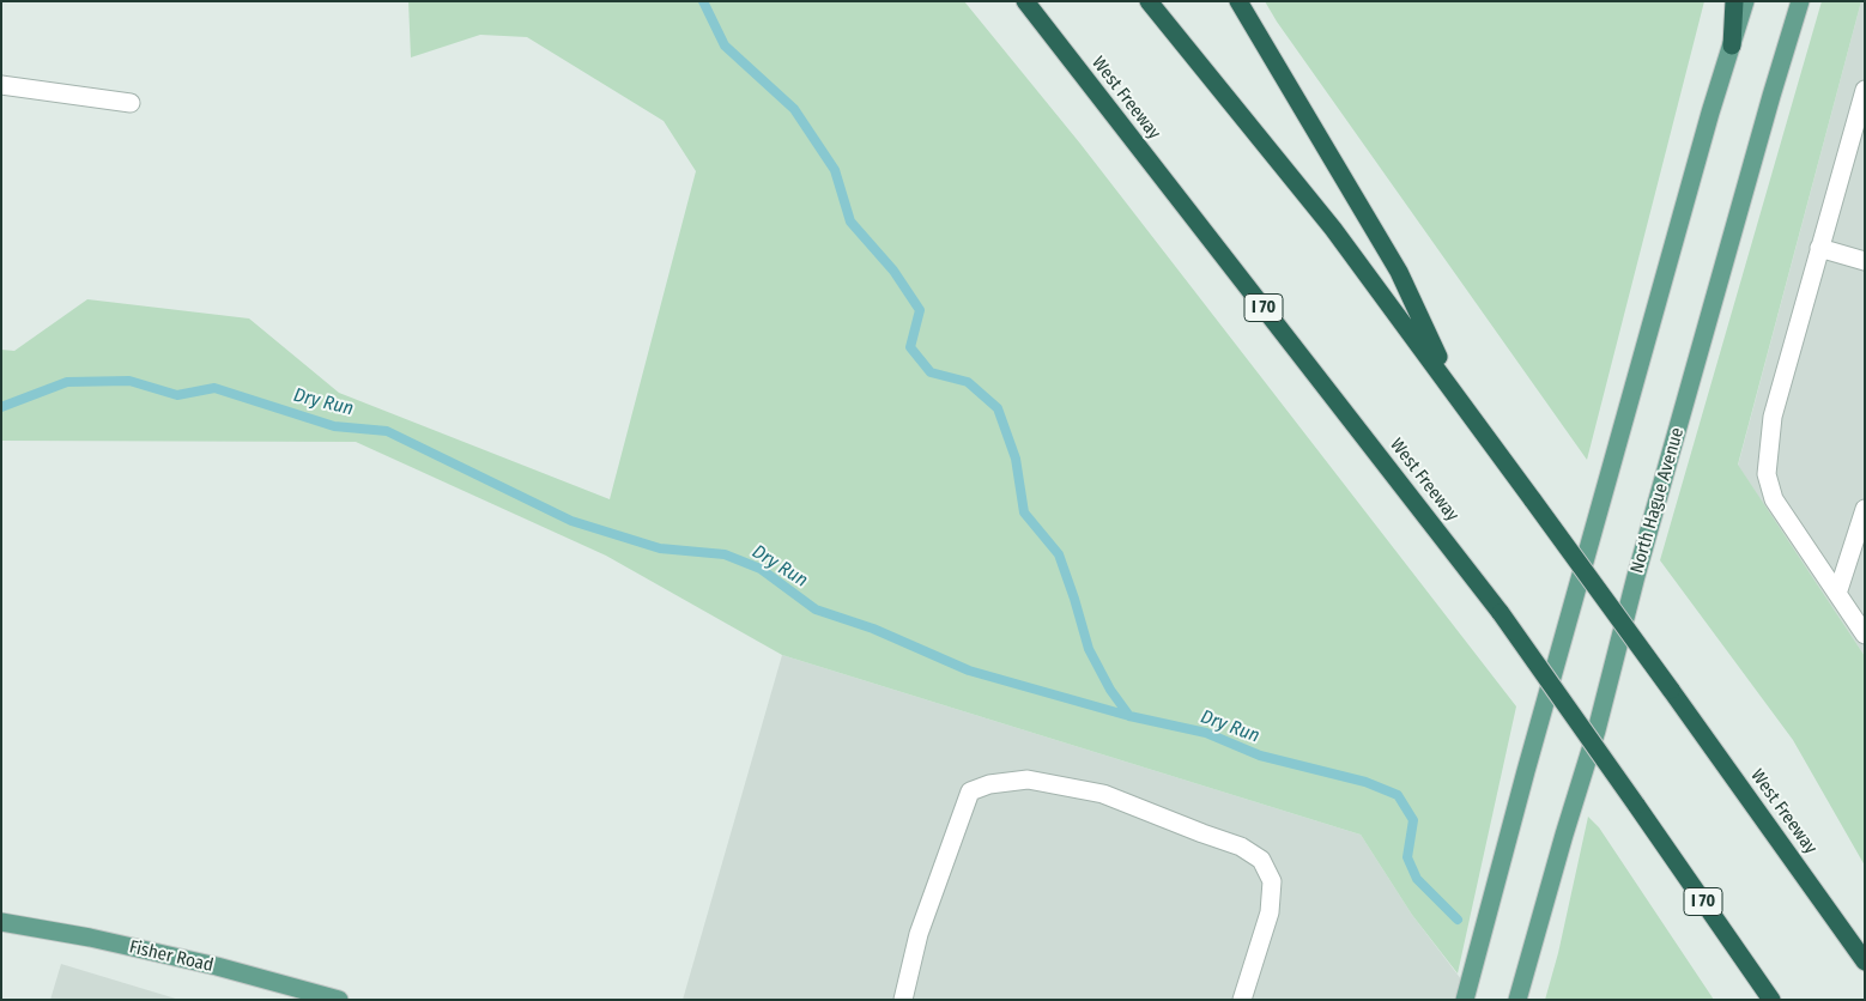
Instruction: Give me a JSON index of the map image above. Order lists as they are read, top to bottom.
{
  "streets": {
    "highway": ["West Freeway", "I 70"],
    "main road": ["North Hague Avenue", "Fisher Road"]
  },
  "water": ["Dry Run"]
}
